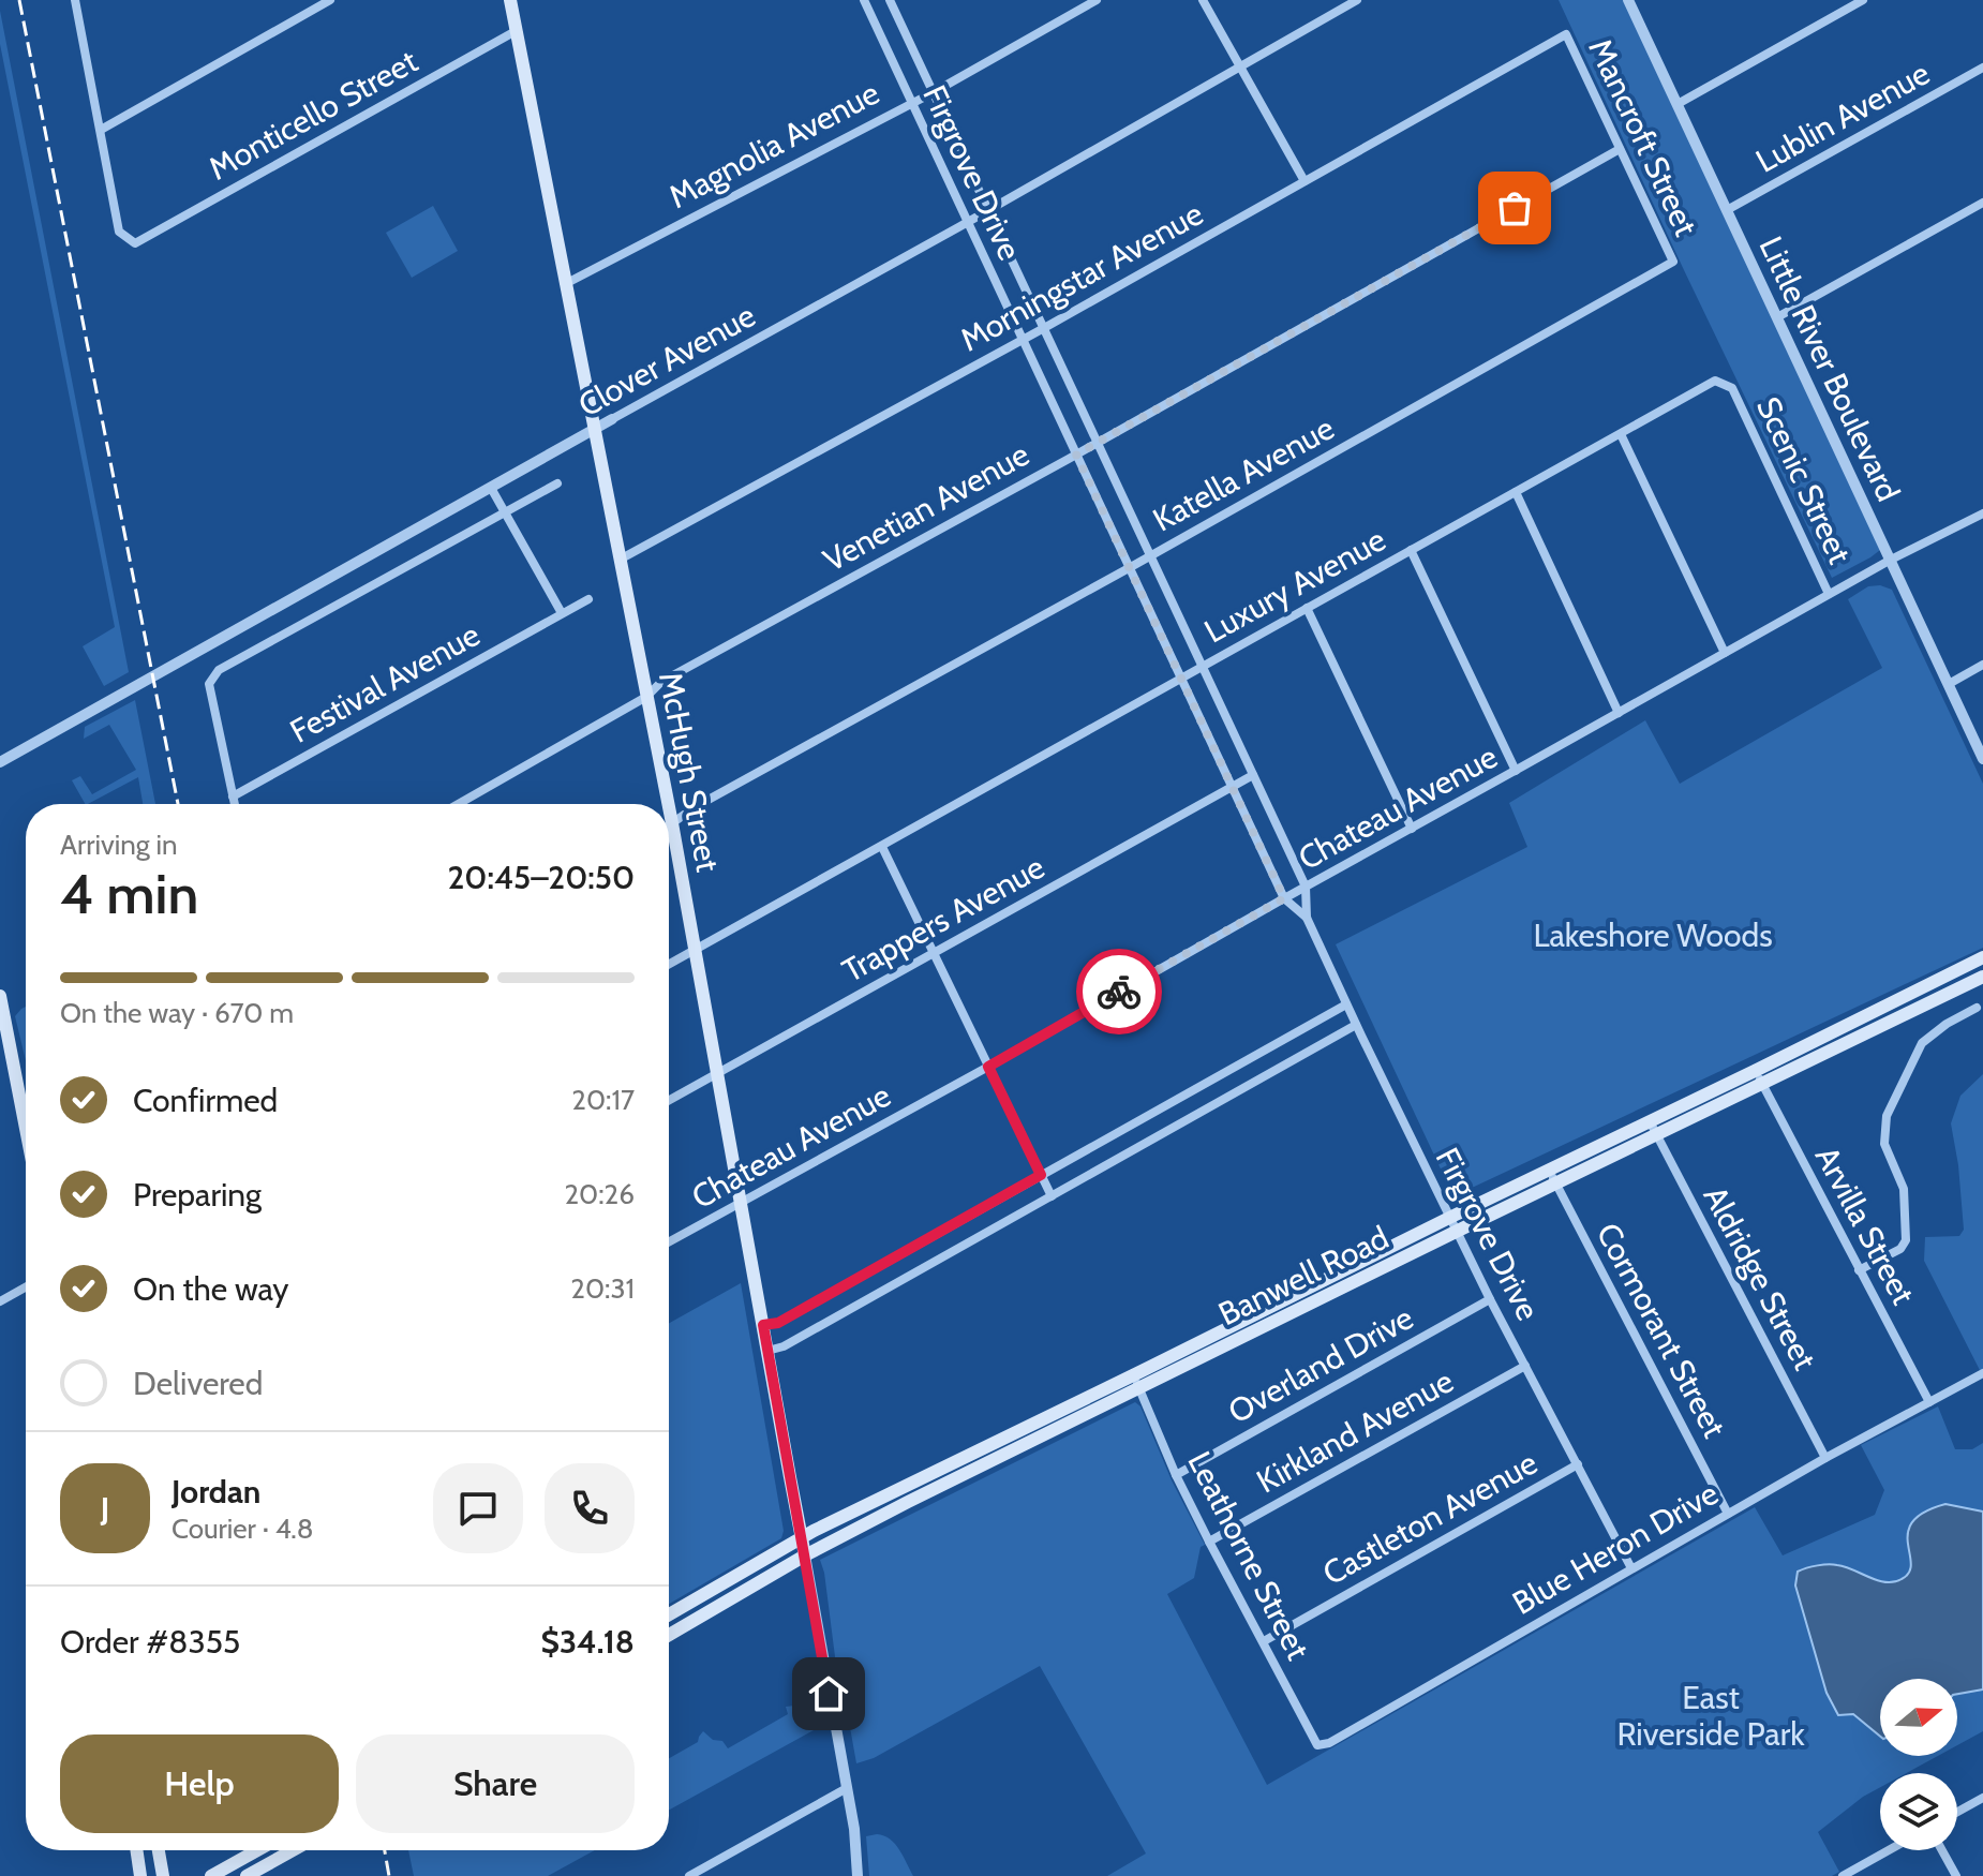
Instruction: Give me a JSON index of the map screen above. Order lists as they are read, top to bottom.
{
  "streets": {
    "main road": ["McHugh Street", "Banwell Road"],
    "street": [
      "Monticello Street",
      "Lublin Avenue",
      "Mancroft Street",
      "Magnolia Avenue",
      "Firgrove Drive",
      "Morningstar Avenue",
      "Clover Avenue",
      "Little River Boulevard",
      "Katella Avenue",
      "Scenic Street",
      "Venetian Avenue",
      "Luxury Avenue",
      "Festival Avenue",
      "Chateau Avenue",
      "Trappers Avenue",
      "Arvilla Street",
      "Aldridge Street",
      "Cormorant Street",
      "Overland Drive",
      "Kirkland Avenue",
      "Castleton Avenue",
      "Blue Heron Drive",
      "Leathorne Street"
    ]
  },
  "crossings": [
    ["Monticello Street", "McHugh Street"],
    ["Lublin Avenue", "Little River Boulevard"],
    ["Mancroft Street", "Morningstar Avenue"],
    ["Mancroft Street", "Katella Avenue"],
    ["Mancroft Street", "Venetian Avenue"],
    ["Magnolia Avenue", "Firgrove Drive"],
    ["Magnolia Avenue", "McHugh Street"],
    ["Firgrove Drive", "Morningstar Avenue"],
    ["Firgrove Drive", "Clover Avenue"],
    ["Firgrove Drive", "Katella Avenue"],
    ["Firgrove Drive", "Venetian Avenue"],
    ["Firgrove Drive", "Luxury Avenue"],
    ["Firgrove Drive", "Chateau Avenue"],
    ["Firgrove Drive", "Trappers Avenue"],
    ["Firgrove Drive", "Banwell Road"],
    ["Firgrove Drive", "Overland Drive"],
    ["Firgrove Drive", "Kirkland Avenue"],
    ["Firgrove Drive", "Castleton Avenue"],
    ["Firgrove Drive", "Blue Heron Drive"],
    ["Morningstar Avenue", "McHugh Street"],
    ["Clover Avenue", "McHugh Street"],
    ["Little River Boulevard", "Chateau Avenue"],
    ["Katella Avenue", "McHugh Street"],
    ["Scenic Street", "Luxury Avenue"],
    ["Scenic Street", "Chateau Avenue"],
    ["Venetian Avenue", "McHugh Street"],
    ["Luxury Avenue", "McHugh Street"],
    ["McHugh Street", "Chateau Avenue"],
    ["McHugh Street", "Trappers Avenue"],
    ["McHugh Street", "Banwell Road"],
    ["Arvilla Street", "Banwell Road"],
    ["Arvilla Street", "Blue Heron Drive"],
    ["Banwell Road", "Aldridge Street"],
    ["Banwell Road", "Cormorant Street"],
    ["Banwell Road", "Leathorne Street"],
    ["Aldridge Street", "Blue Heron Drive"],
    ["Cormorant Street", "Blue Heron Drive"],
    ["Overland Drive", "Leathorne Street"],
    ["Kirkland Avenue", "Leathorne Street"],
    ["Castleton Avenue", "Leathorne Street"],
    ["Blue Heron Drive", "Leathorne Street"]
  ],
  "parks": ["Lakeshore Woods", "East Riverside Park"],
  "north": "right",
  "page": {
    "heading": ["4 min", "Arriving in", "20:45–20:50"],
    "panel": [
      "Jordan",
      "Courier · 4.8",
      "Order #8355",
      "$34.18"
    ],
    "bar": "On the way · 670 m",
    "list": [
      ["Confirmed", "20:17"],
      ["Preparing", "20:26"],
      ["On the way", "20:31"],
      "Delivered"
    ],
    "round": "J",
    "buttons": ["Help", "Share"]
  }
}
